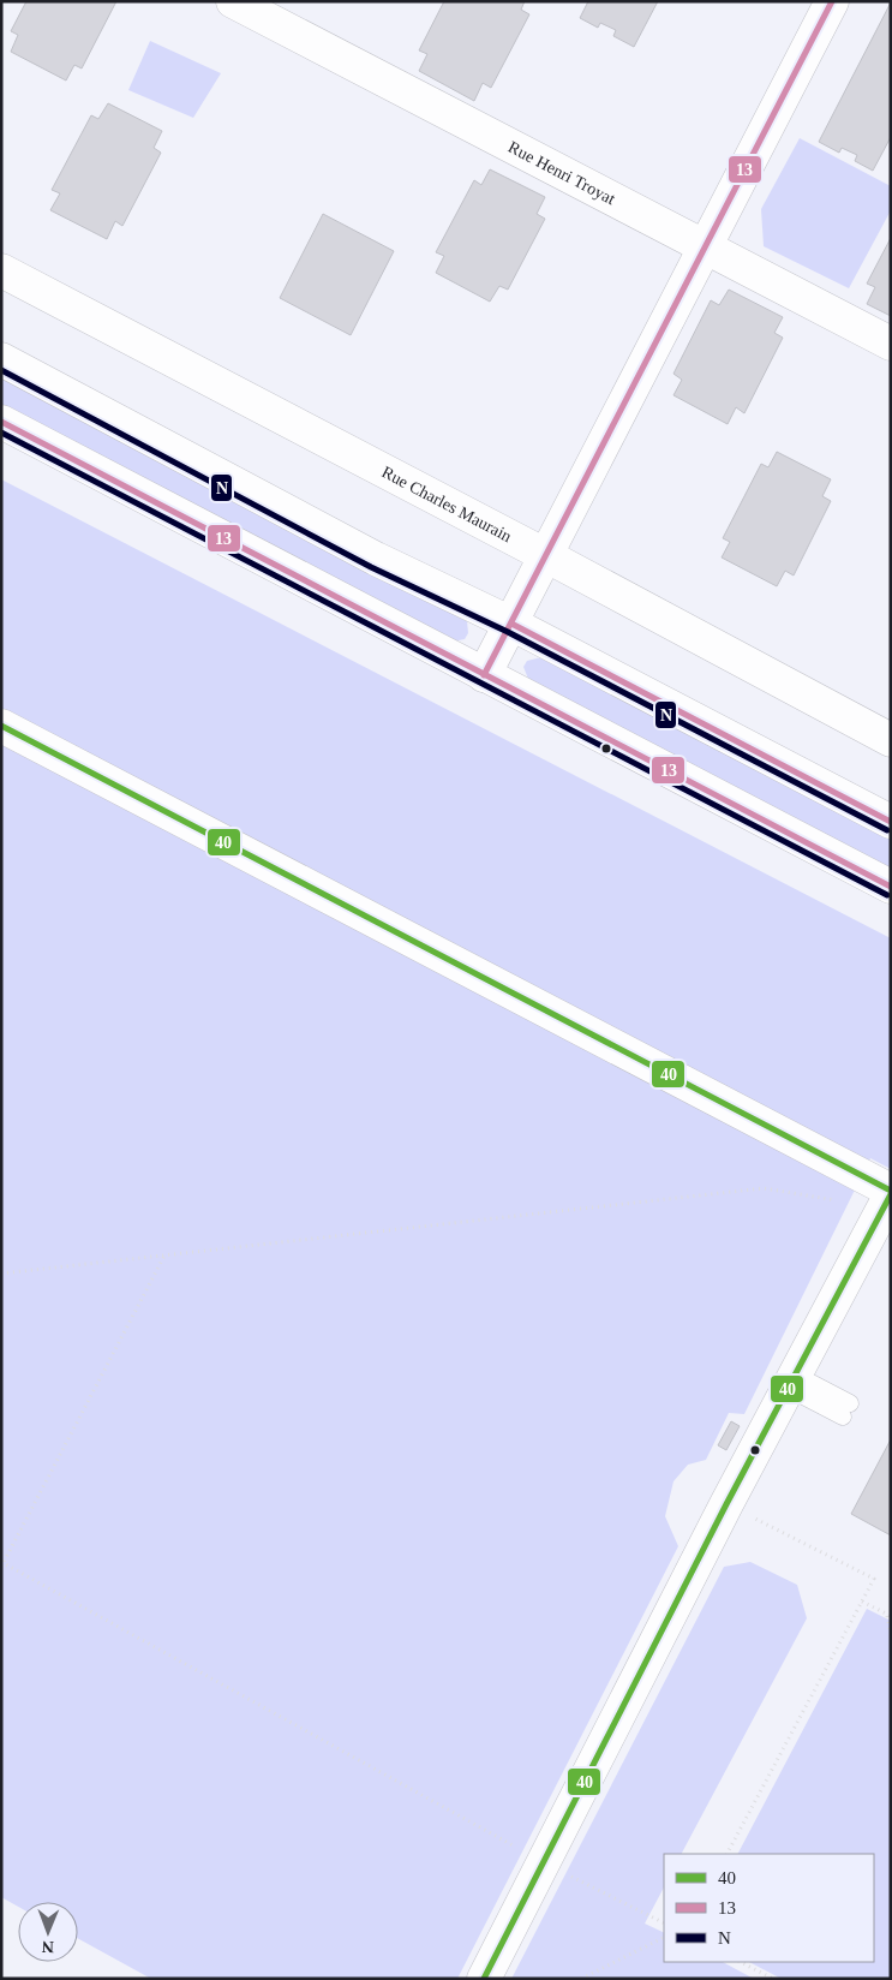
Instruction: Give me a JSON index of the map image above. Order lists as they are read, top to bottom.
{
  "streets": {
    "street": ["Rue Henri Troyat", "Rue Charles Maurain"]
  },
  "lines": ["transit line 13", "transit line N", "transit line 40"],
  "legend": ["40", "13", "N"],
  "north": "bottom"
}
